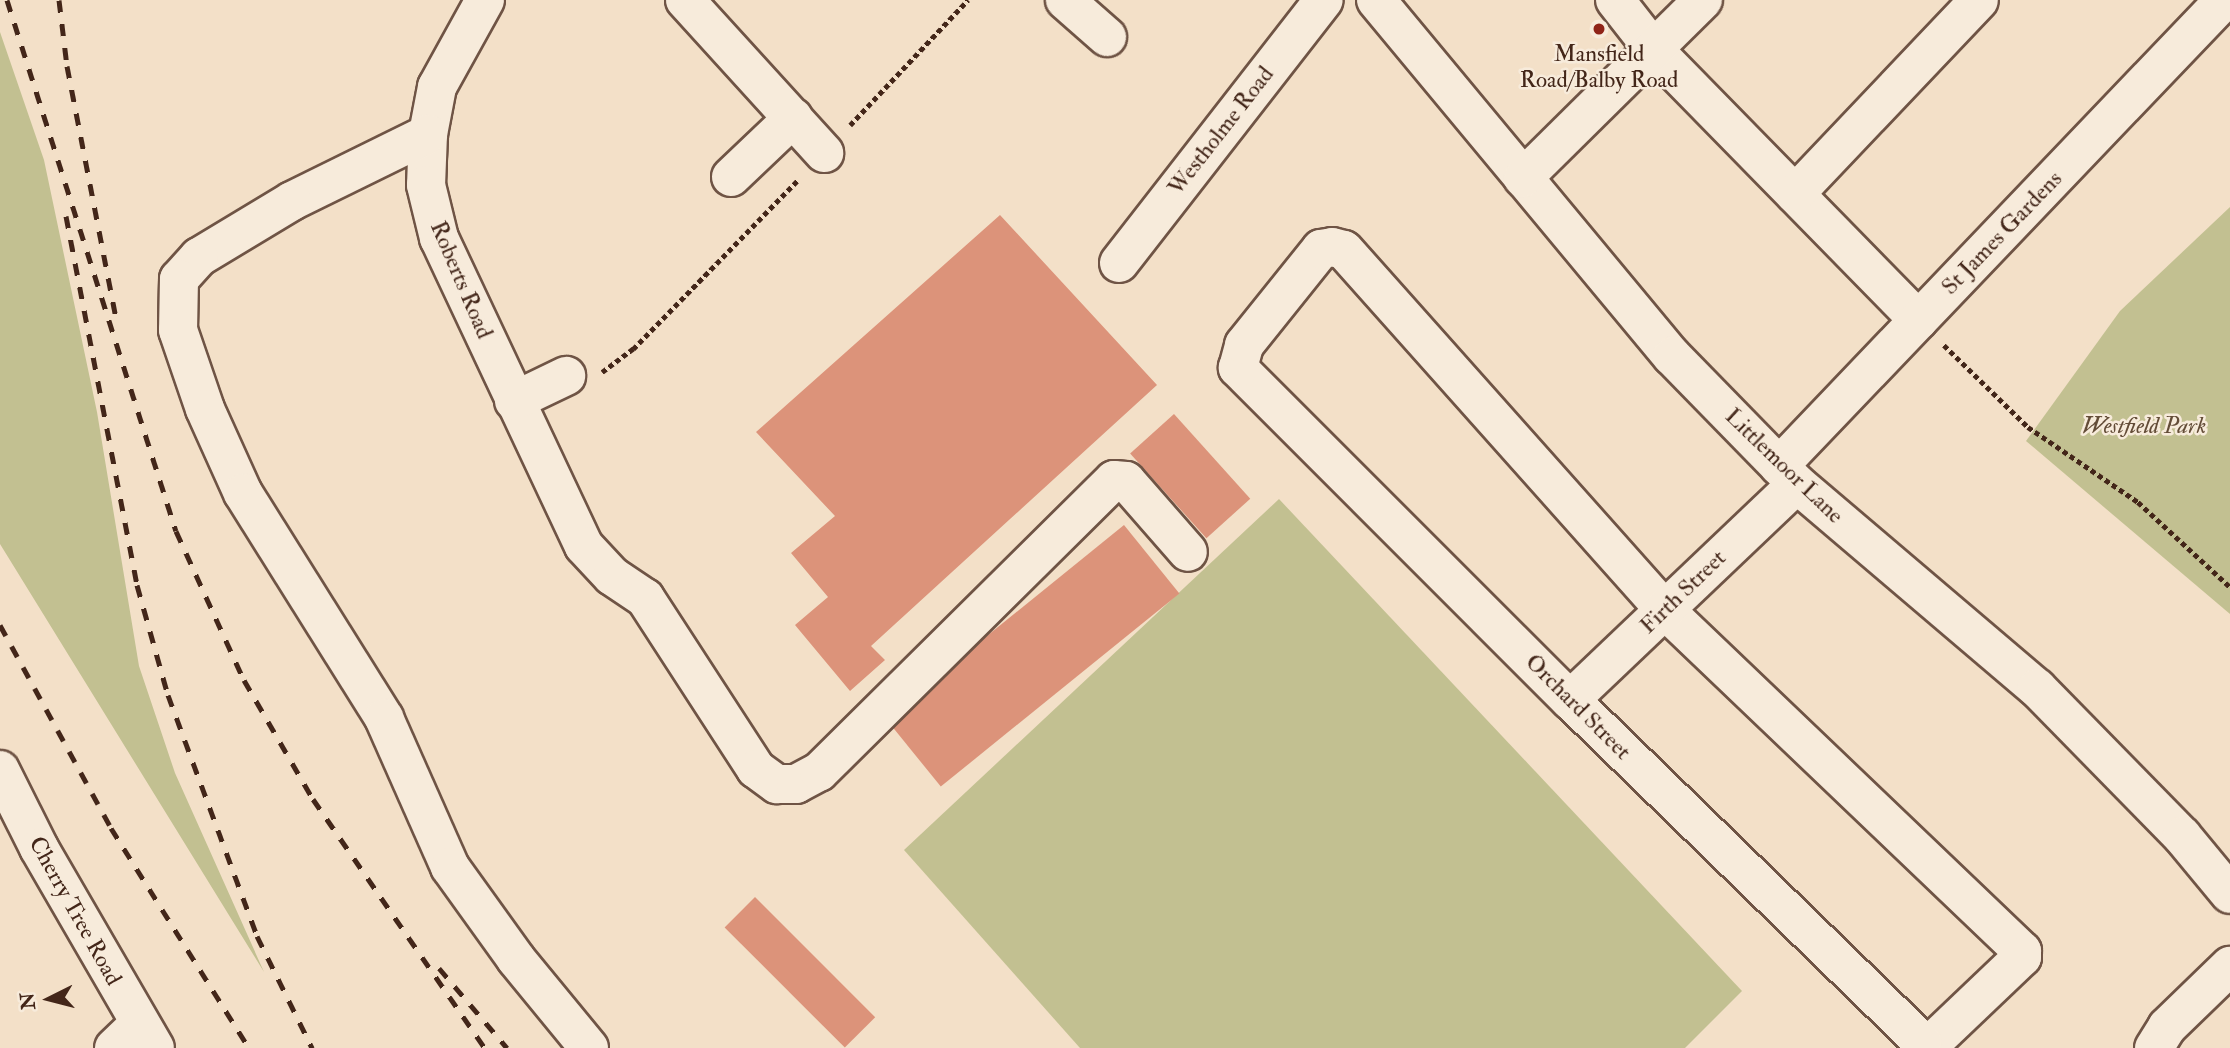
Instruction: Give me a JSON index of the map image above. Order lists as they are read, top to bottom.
{
  "streets": {
    "street": [
      "Westholme Road",
      "St James Gardens",
      "Roberts Road",
      "Littlemoor Lane",
      "Firth Street",
      "Orchard Street",
      "Cherry Tree Road"
    ]
  },
  "crossings": [
    ["St James Gardens", "Littlemoor Lane"],
    ["St James Gardens", "Firth Street"],
    ["Littlemoor Lane", "Firth Street"],
    ["Firth Street", "Orchard Street"]
  ],
  "parks": ["Westfield Park"],
  "places": ["Mansfield Road/Balby Road"],
  "north": "left"
}
